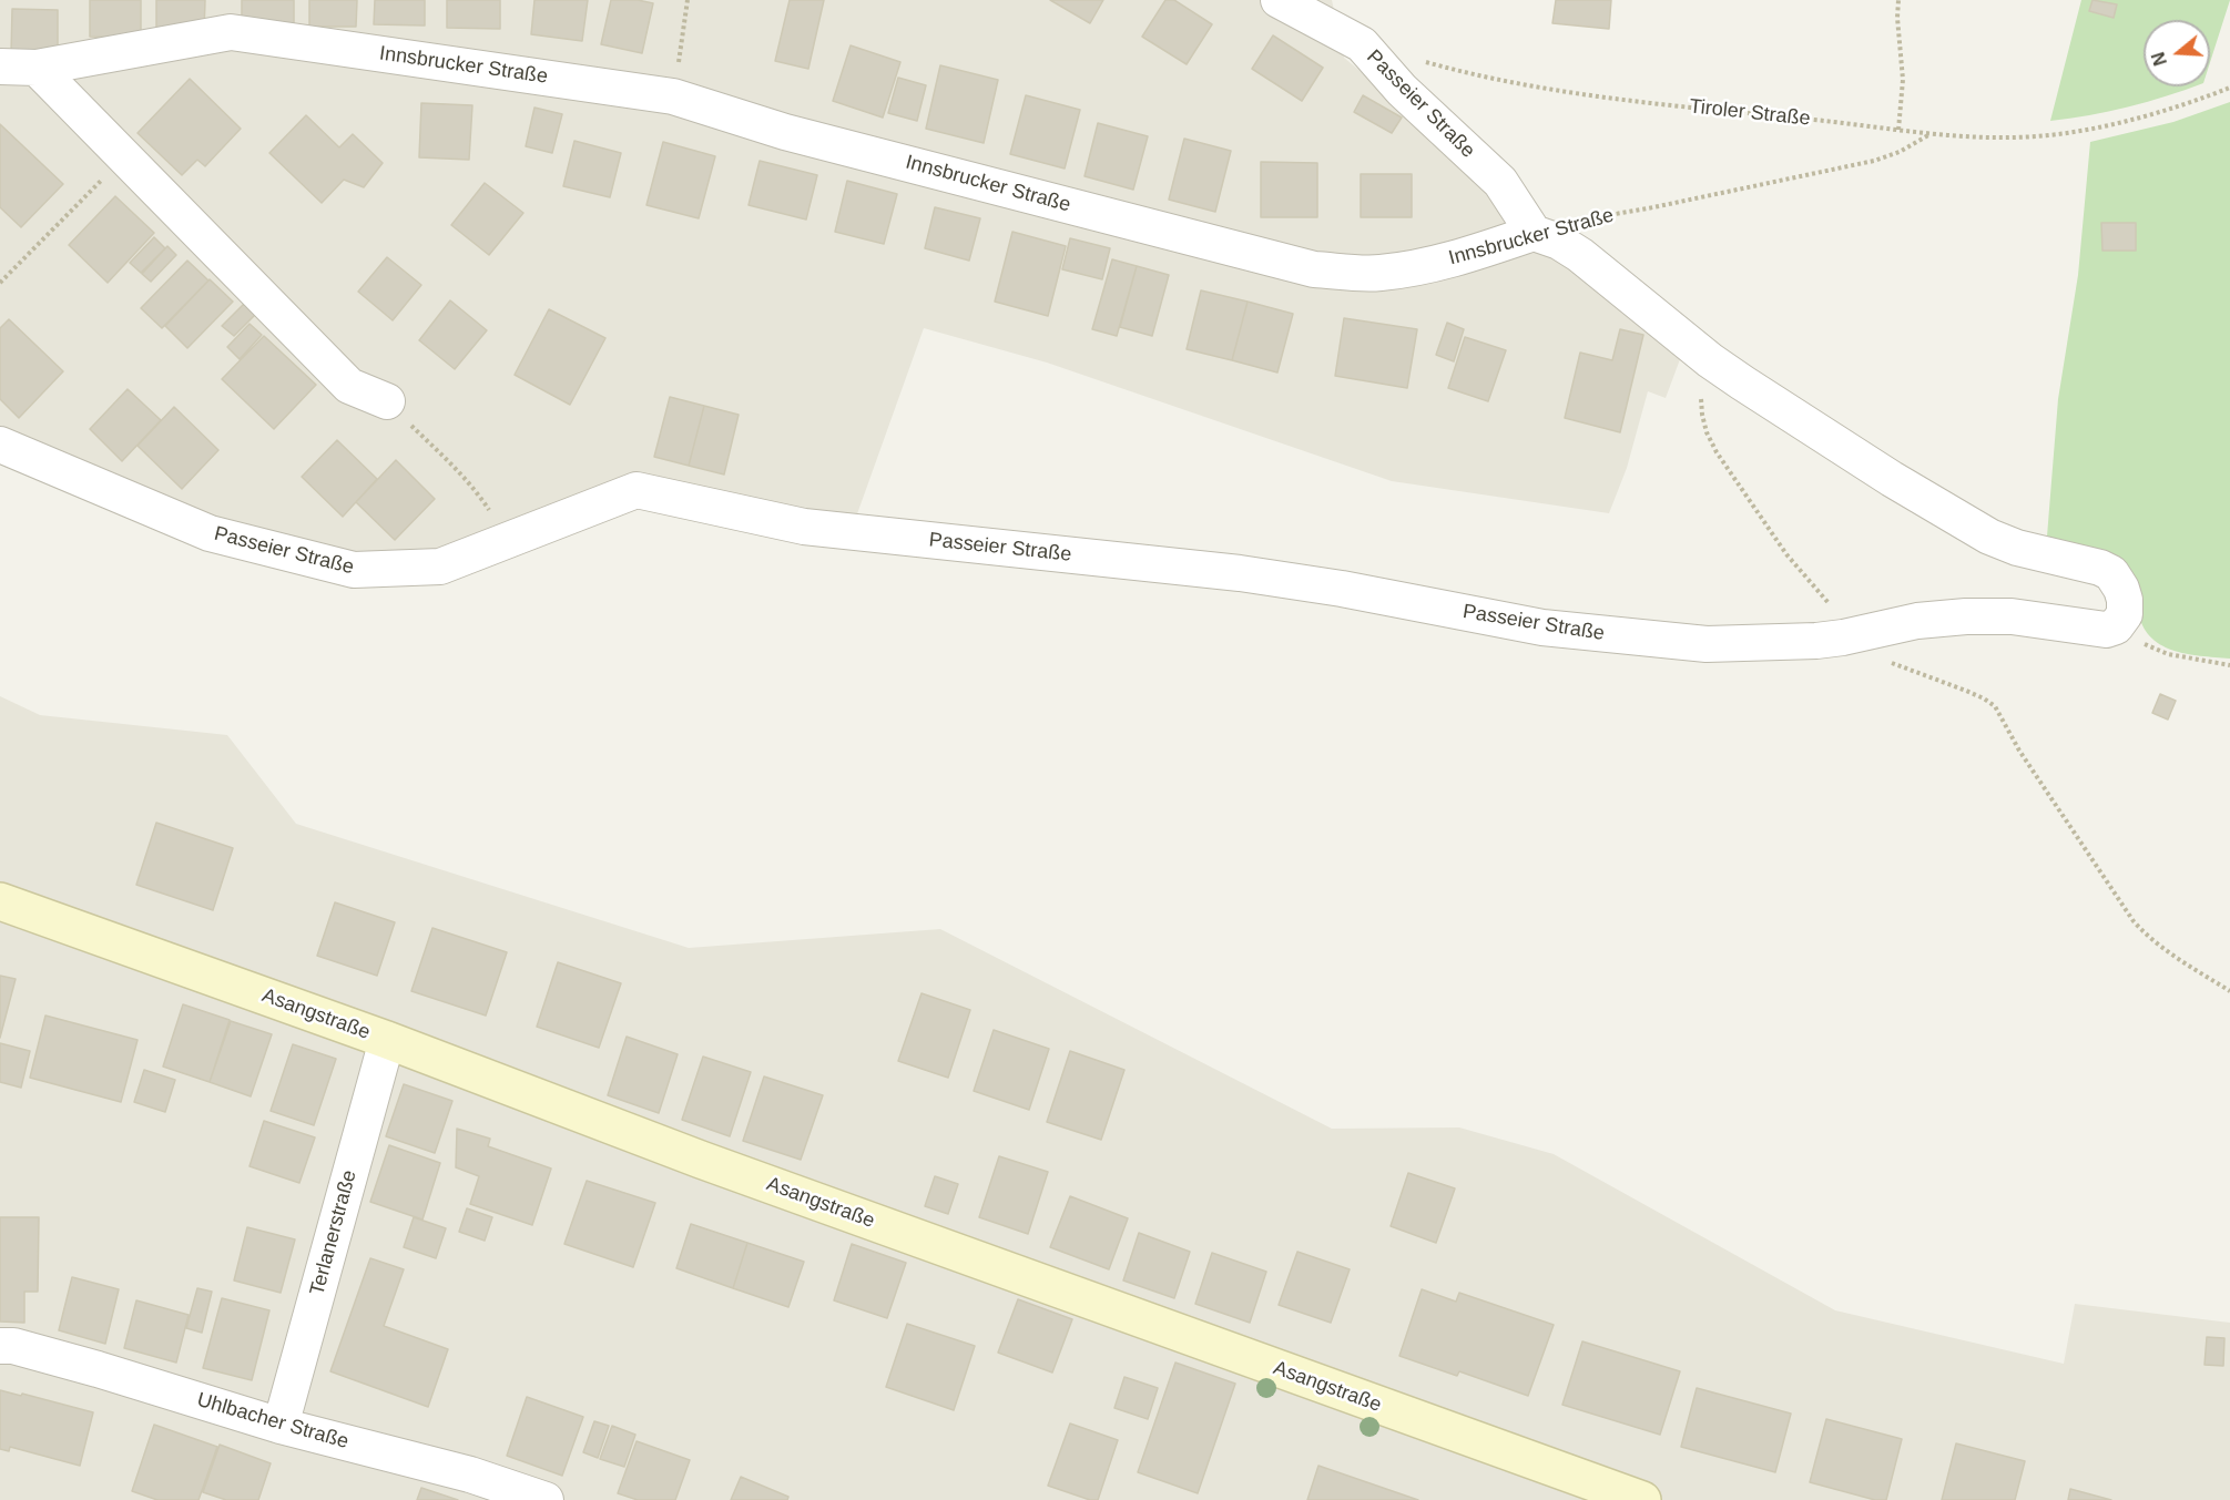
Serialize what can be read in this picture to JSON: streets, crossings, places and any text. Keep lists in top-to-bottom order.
{
  "streets": {
    "street": [
      "Innsbrucker Straße",
      "Passeier Straße",
      "Asangstraße",
      "Terlanerstraße",
      "Uhlbacher Straße"
    ],
    "path": ["Tiroler Straße"]
  },
  "crossings": [
    ["Innsbrucker Straße", "Passeier Straße"],
    ["Innsbrucker Straße", "Tiroler Straße"],
    ["Asangstraße", "Terlanerstraße"],
    ["Terlanerstraße", "Uhlbacher Straße"]
  ],
  "north": "left"
}
